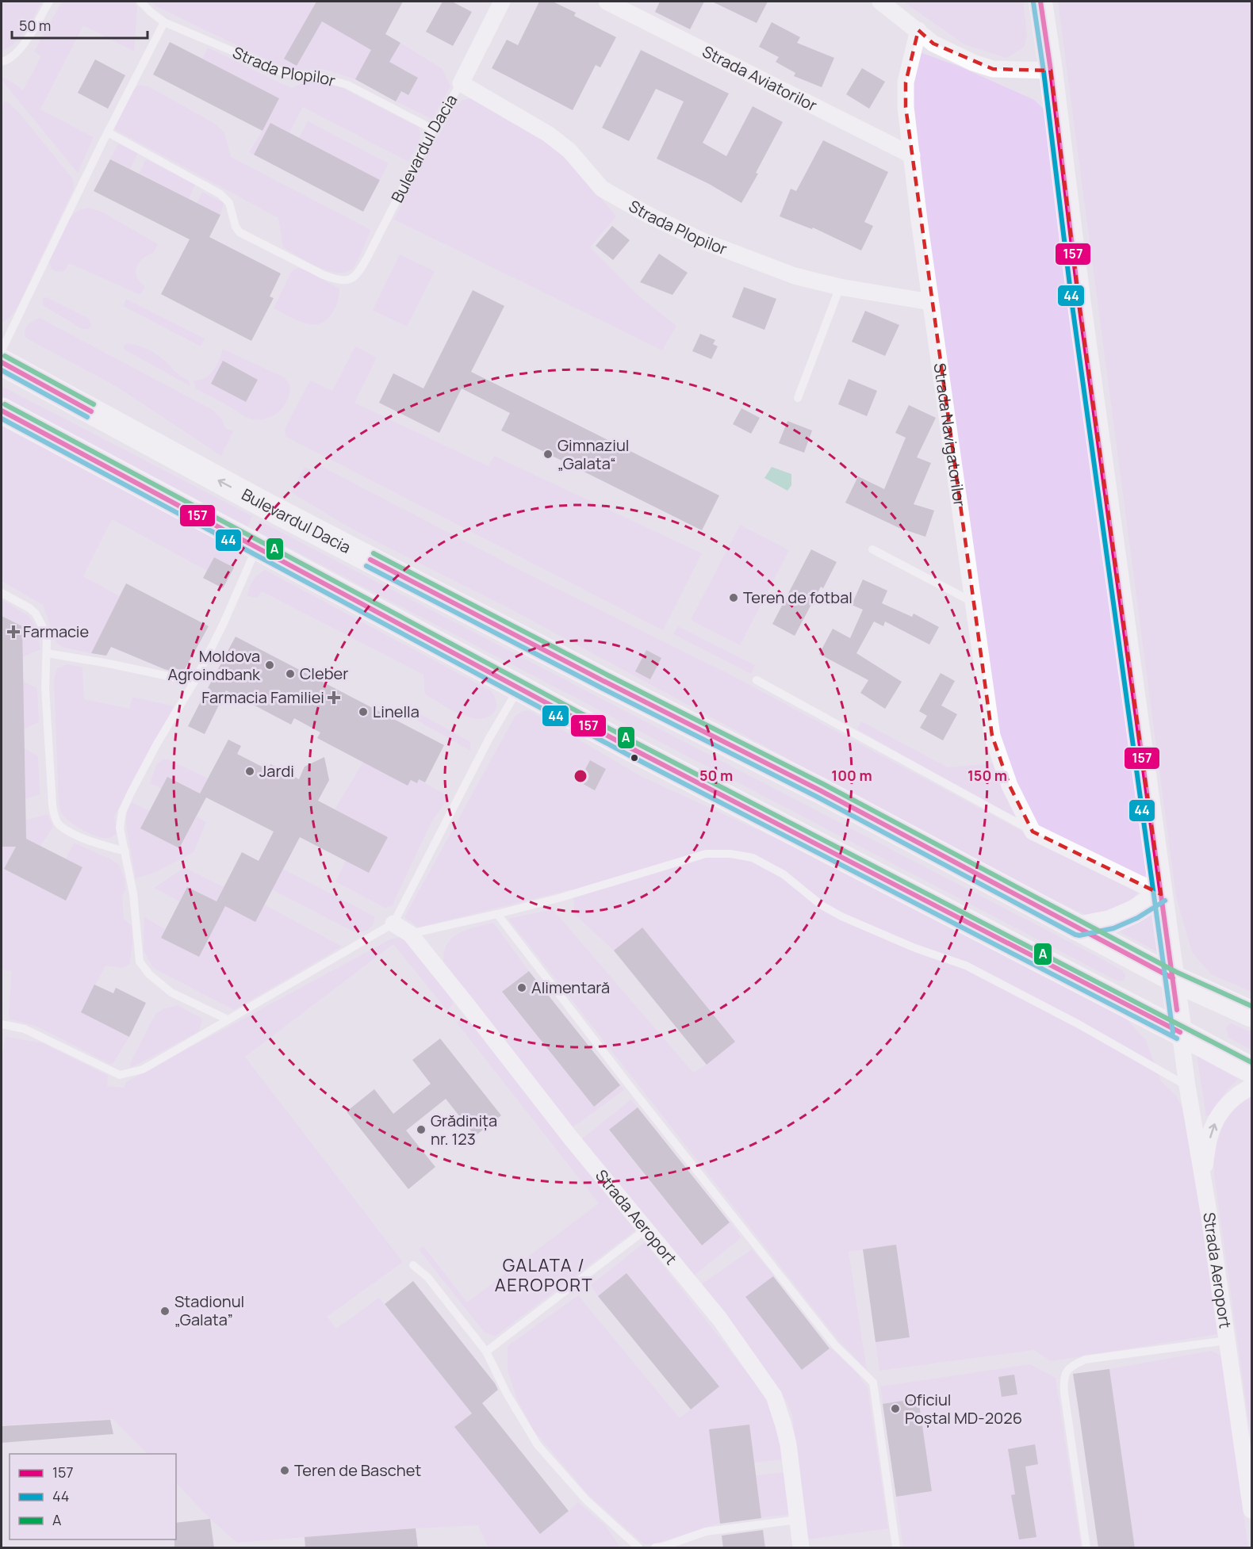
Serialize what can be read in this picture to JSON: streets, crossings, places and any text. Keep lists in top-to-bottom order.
{
  "streets": {
    "main road": ["Bulevardul Dacia"],
    "street": [
      "Strada Plopilor",
      "Strada Aviatorilor",
      "Strada Navigatorilor",
      "Strada Aeroport"
    ]
  },
  "crossings": [
    ["Strada Plopilor", "Bulevardul Dacia"],
    ["Strada Plopilor", "Strada Navigatorilor"],
    ["Strada Aviatorilor", "Strada Navigatorilor"]
  ],
  "districts": ["GALATA / AEROPORT"],
  "places": {
    "other": [
      "Gimnaziul „Galata“",
      "Teren de fotbal",
      "Moldova Agroindbank",
      "Cleber",
      "Linella",
      "Jardi",
      "Alimentară",
      "Grădinița nr. 123",
      "Stadionul „Galata”",
      "Oficiul Poștal MD-2026",
      "Teren de Baschet"
    ],
    "health": ["Farmacie", "Farmacia Familiei"]
  },
  "lines": ["transit line 157", "transit line 44", "transit line A"],
  "legend": ["157", "44", "A"],
  "scale_bar": "50 m",
  "rings": ["50 m", "100 m", "150 m"]
}
